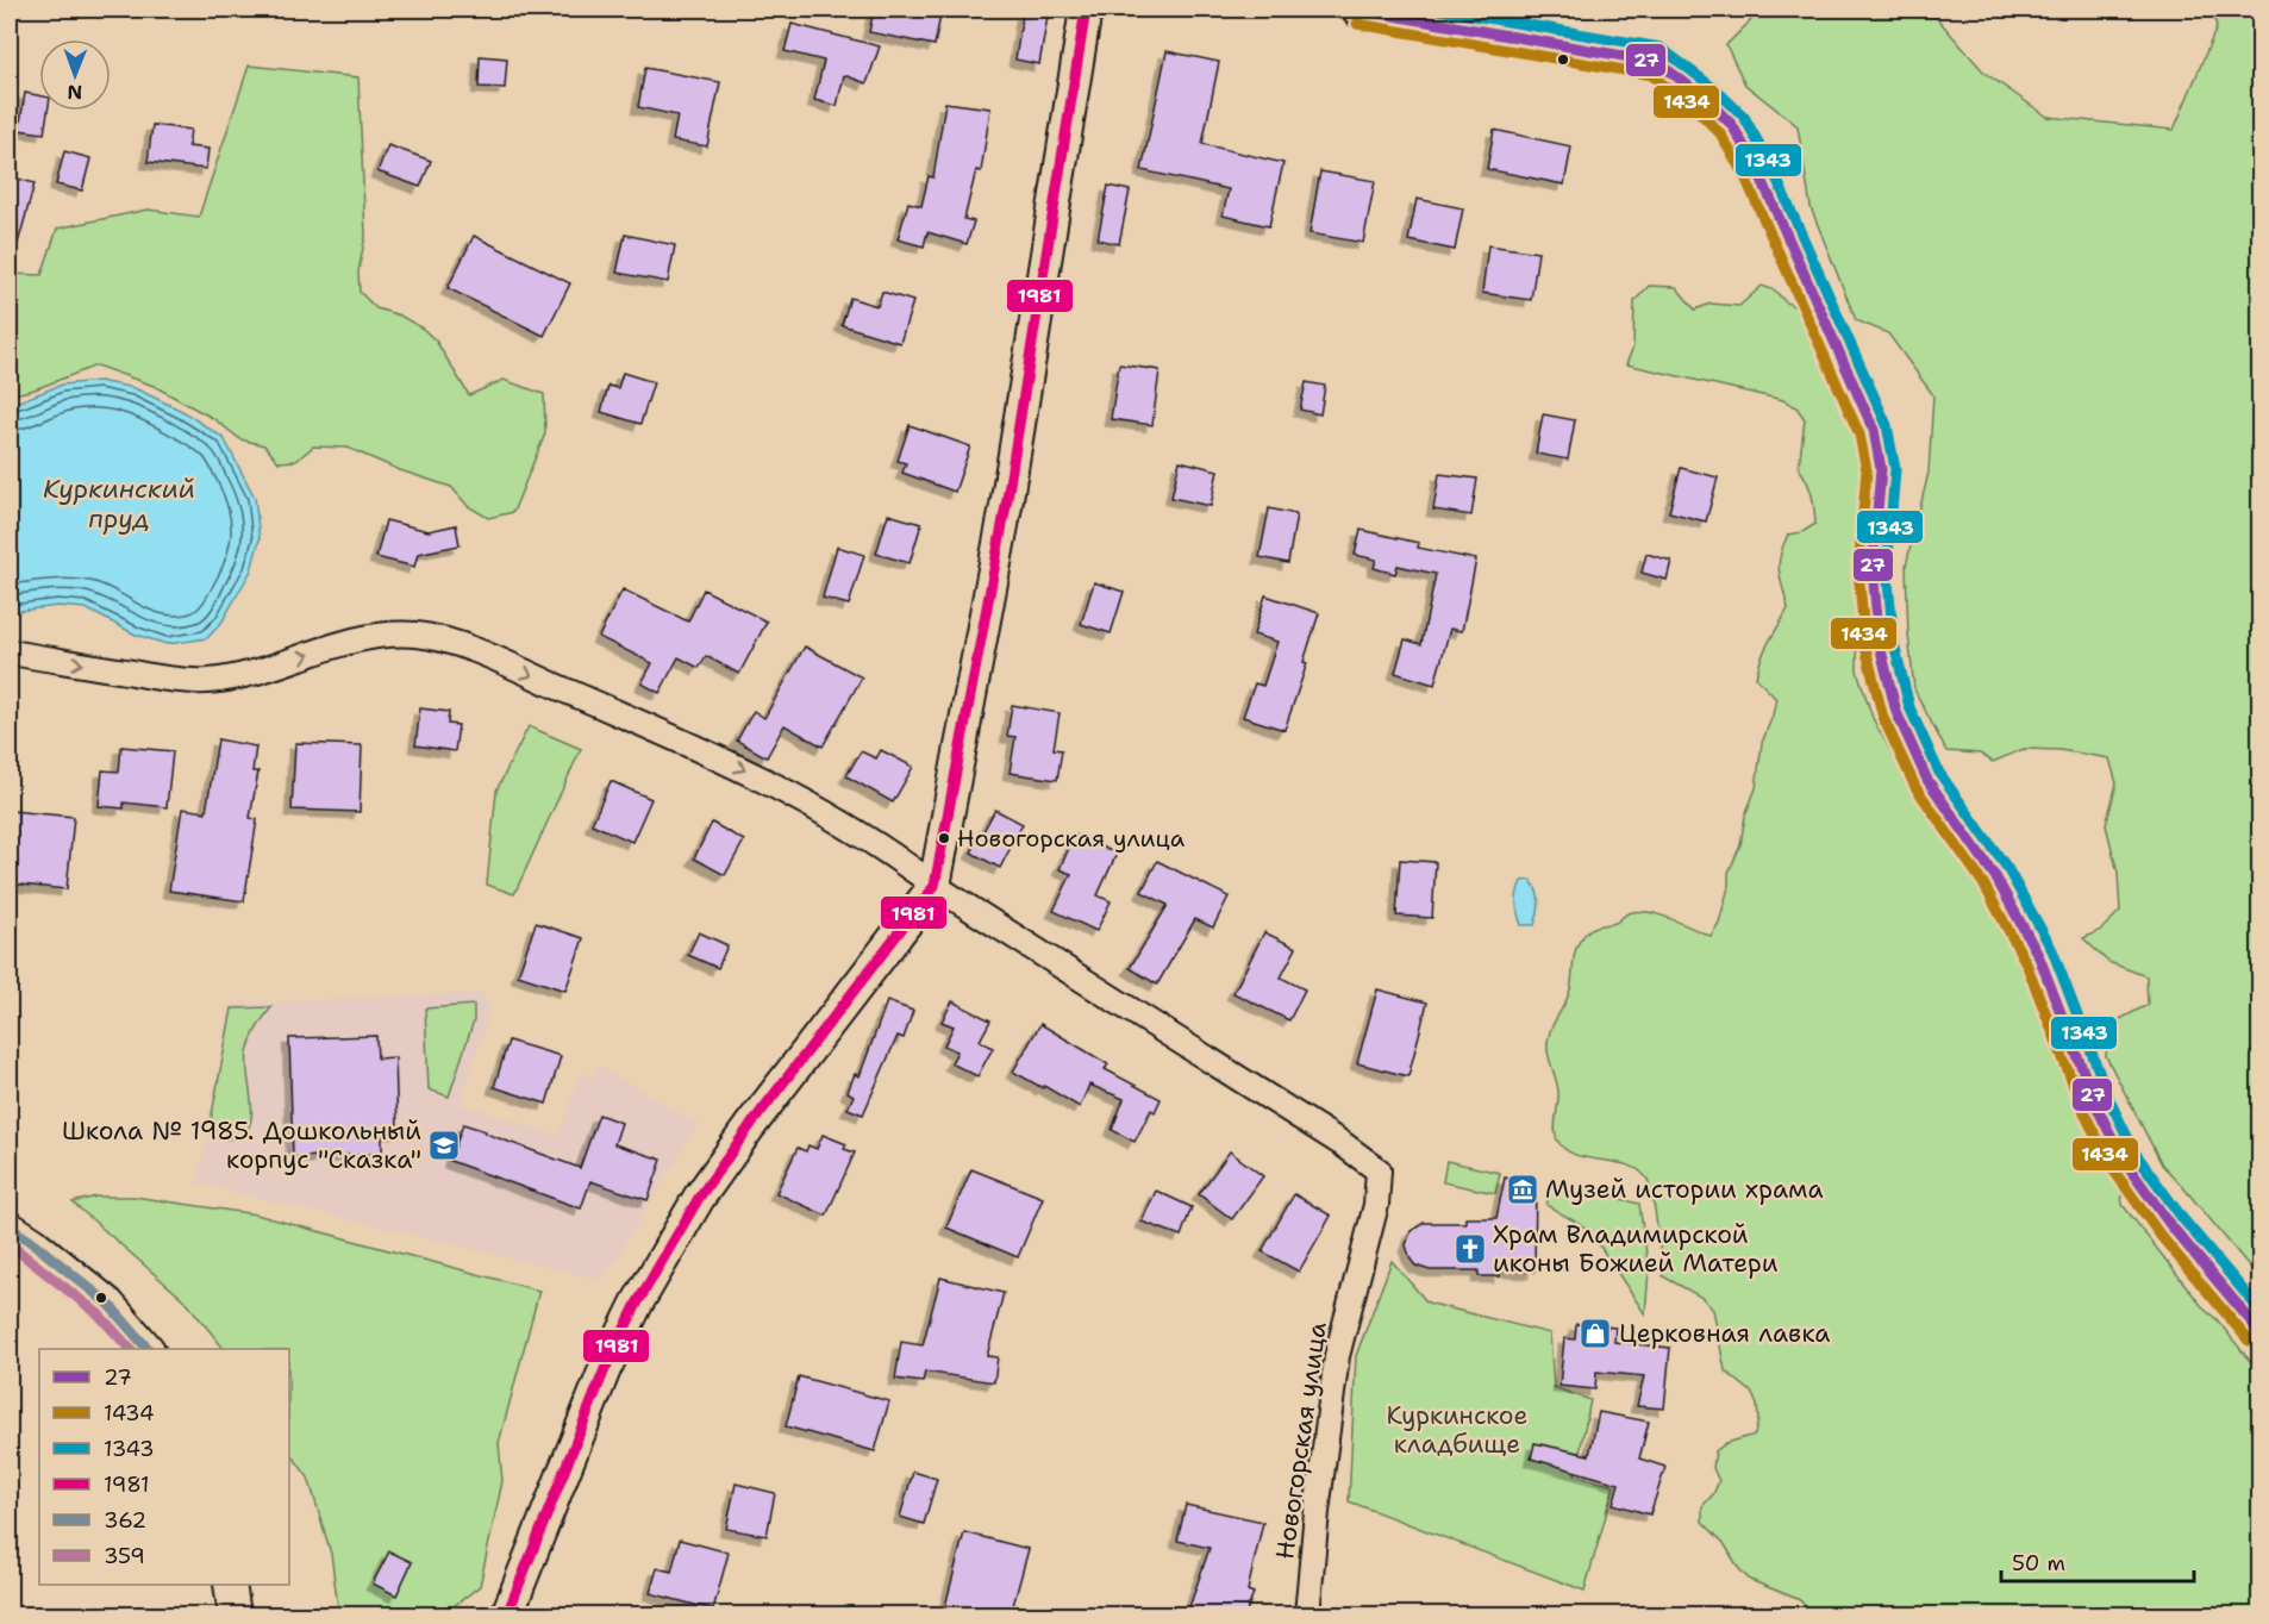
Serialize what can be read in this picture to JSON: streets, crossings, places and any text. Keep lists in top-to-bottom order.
{
  "streets": {
    "street": ["Новогорская улица"]
  },
  "one_way": ["Новогорская улица"],
  "water": ["Куркинский пруд"],
  "parks": ["Куркинское кладбище"],
  "places": {
    "other": ["Новогорская улица"],
    "school or university": ["Школа № 1985. Дошкольный корпус \"Сказка\""],
    "museum": ["Музей истории храма"],
    "church": ["Храм Владимирской иконы Божией Матери"],
    "shop": ["Церковная лавка"]
  },
  "lines": [
    "transit line 27",
    "transit line 1343",
    "transit line 1981",
    "transit line 1434",
    "transit line 362",
    "transit line 359"
  ],
  "legend": [
    "27",
    "1434",
    "1343",
    "1981",
    "362",
    "359"
  ],
  "scale_bar": "50 m",
  "north": "bottom"
}
